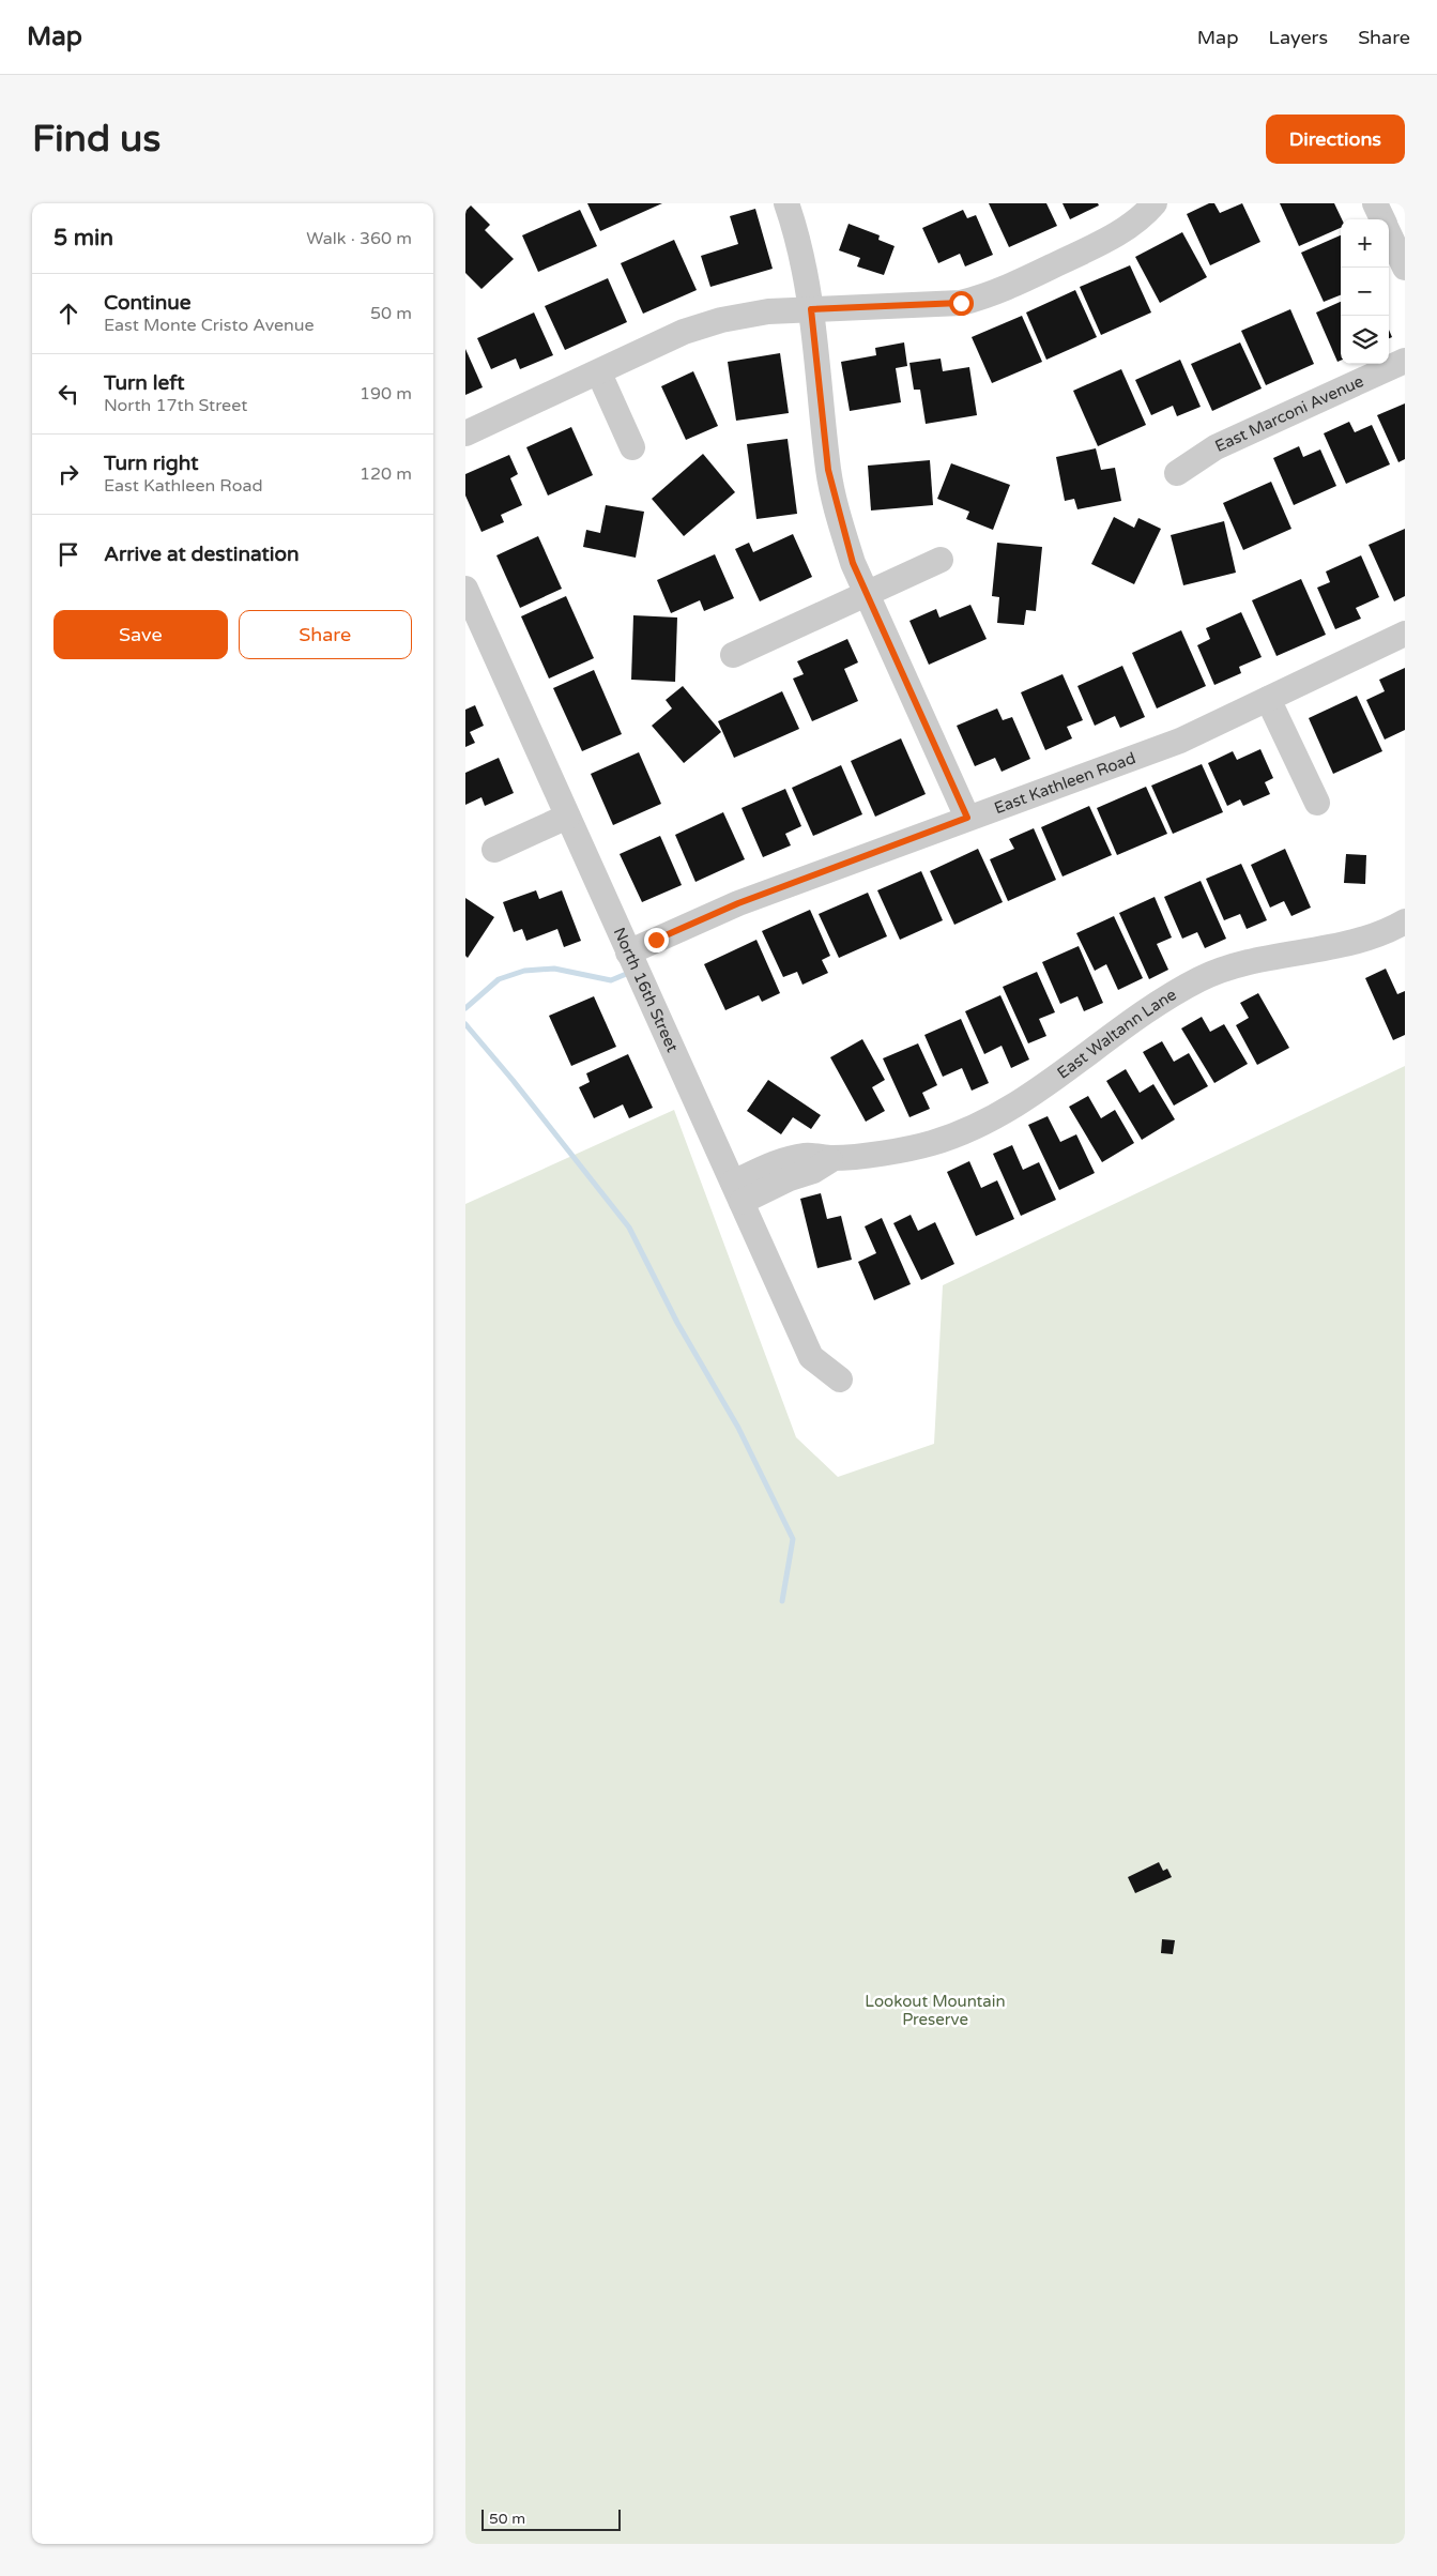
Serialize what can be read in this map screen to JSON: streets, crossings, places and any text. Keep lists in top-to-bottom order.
{
  "streets": {
    "street": [
      "East Marconi Avenue",
      "East Kathleen Road",
      "North 16th Street",
      "East Waltann Lane"
    ]
  },
  "crossings": [
    ["East Kathleen Road", "North 16th Street"],
    ["North 16th Street", "East Waltann Lane"]
  ],
  "parks": ["Lookout Mountain Preserve"],
  "scale_bar": "50 m",
  "page": {
    "header": "Map",
    "nav": ["Map", "Layers", "Share"],
    "buttons": [
      "Directions",
      ["Save", "Share"]
    ],
    "title": "Find us",
    "heading": ["5 min", "Walk · 360 m"],
    "map_buttons": ["+", "−"],
    "list": [
      ["Continue", "East Monte Cristo Avenue", "50 m"],
      ["Turn left", "North 17th Street", "190 m"],
      ["Turn right", "East Kathleen Road", "120 m"],
      "Arrive at destination"
    ],
    "scale": "50 m"
  }
}
